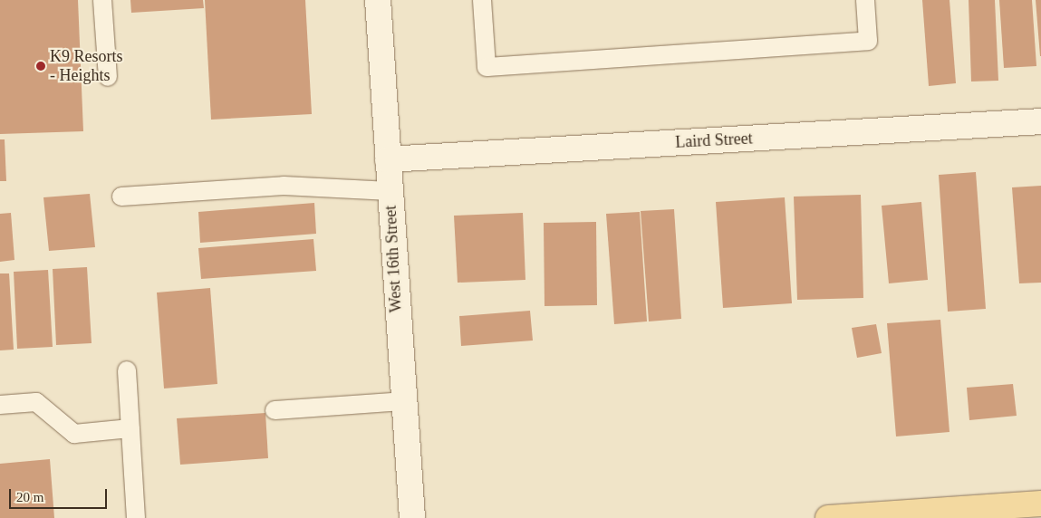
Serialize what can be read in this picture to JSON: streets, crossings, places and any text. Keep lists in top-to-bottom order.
{
  "streets": {
    "street": ["Laird Street", "West 16th Street"]
  },
  "crossings": [
    ["Laird Street", "West 16th Street"]
  ],
  "places": ["K9 Resorts - Heights"],
  "scale_bar": "20 m"
}
